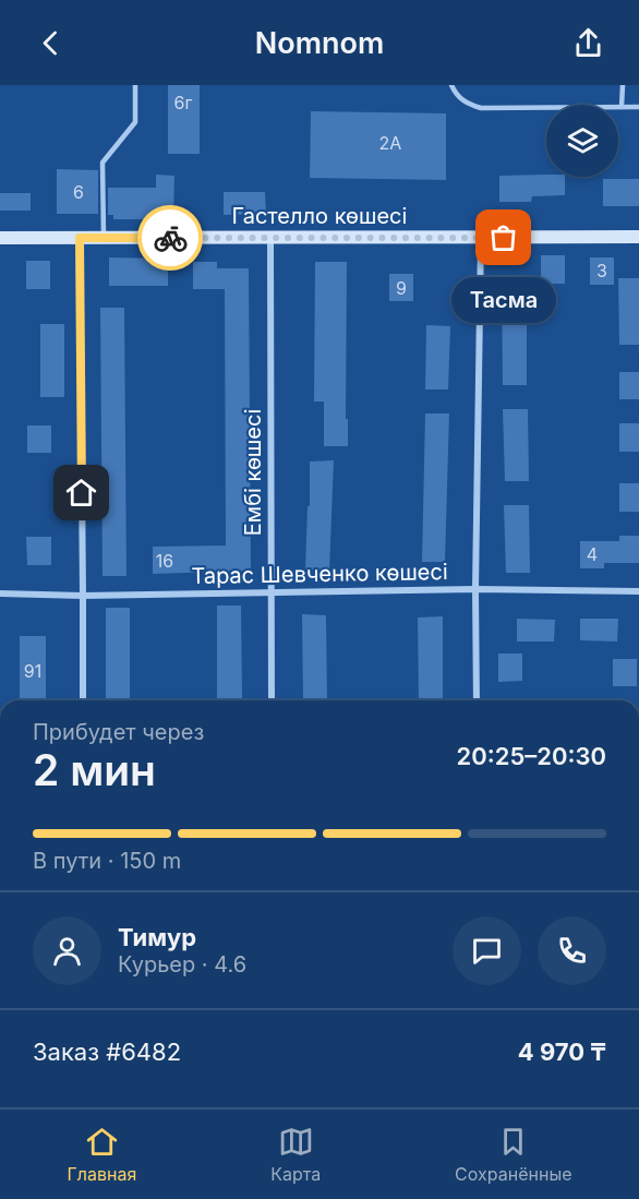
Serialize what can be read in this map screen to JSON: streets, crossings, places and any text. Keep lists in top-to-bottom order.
{
  "streets": {
    "street": ["Гастелло көшесі", "Ембі көшесі", "Тарас Шевченко көшесі"]
  },
  "crossings": [
    ["Гастелло көшесі", "Ембі көшесі"],
    ["Ембі көшесі", "Тарас Шевченко көшесі"]
  ],
  "places": ["Тасма"],
  "house_numbers": [
    "6г",
    "2А",
    "6",
    "3",
    "9",
    "4",
    "16",
    "91"
  ],
  "page": {
    "header": "Nomnom",
    "bubble": "Тасма",
    "heading": ["2 мин", "Прибудет через", "20:25–20:30"],
    "panel": [
      "Тимур",
      "Курьер · 4.6",
      "Заказ #6482",
      "4 970 ₸"
    ],
    "bar": "В пути · 150 m",
    "tabs": ["Главная", "Карта", "Сохранённые"]
  }
}
